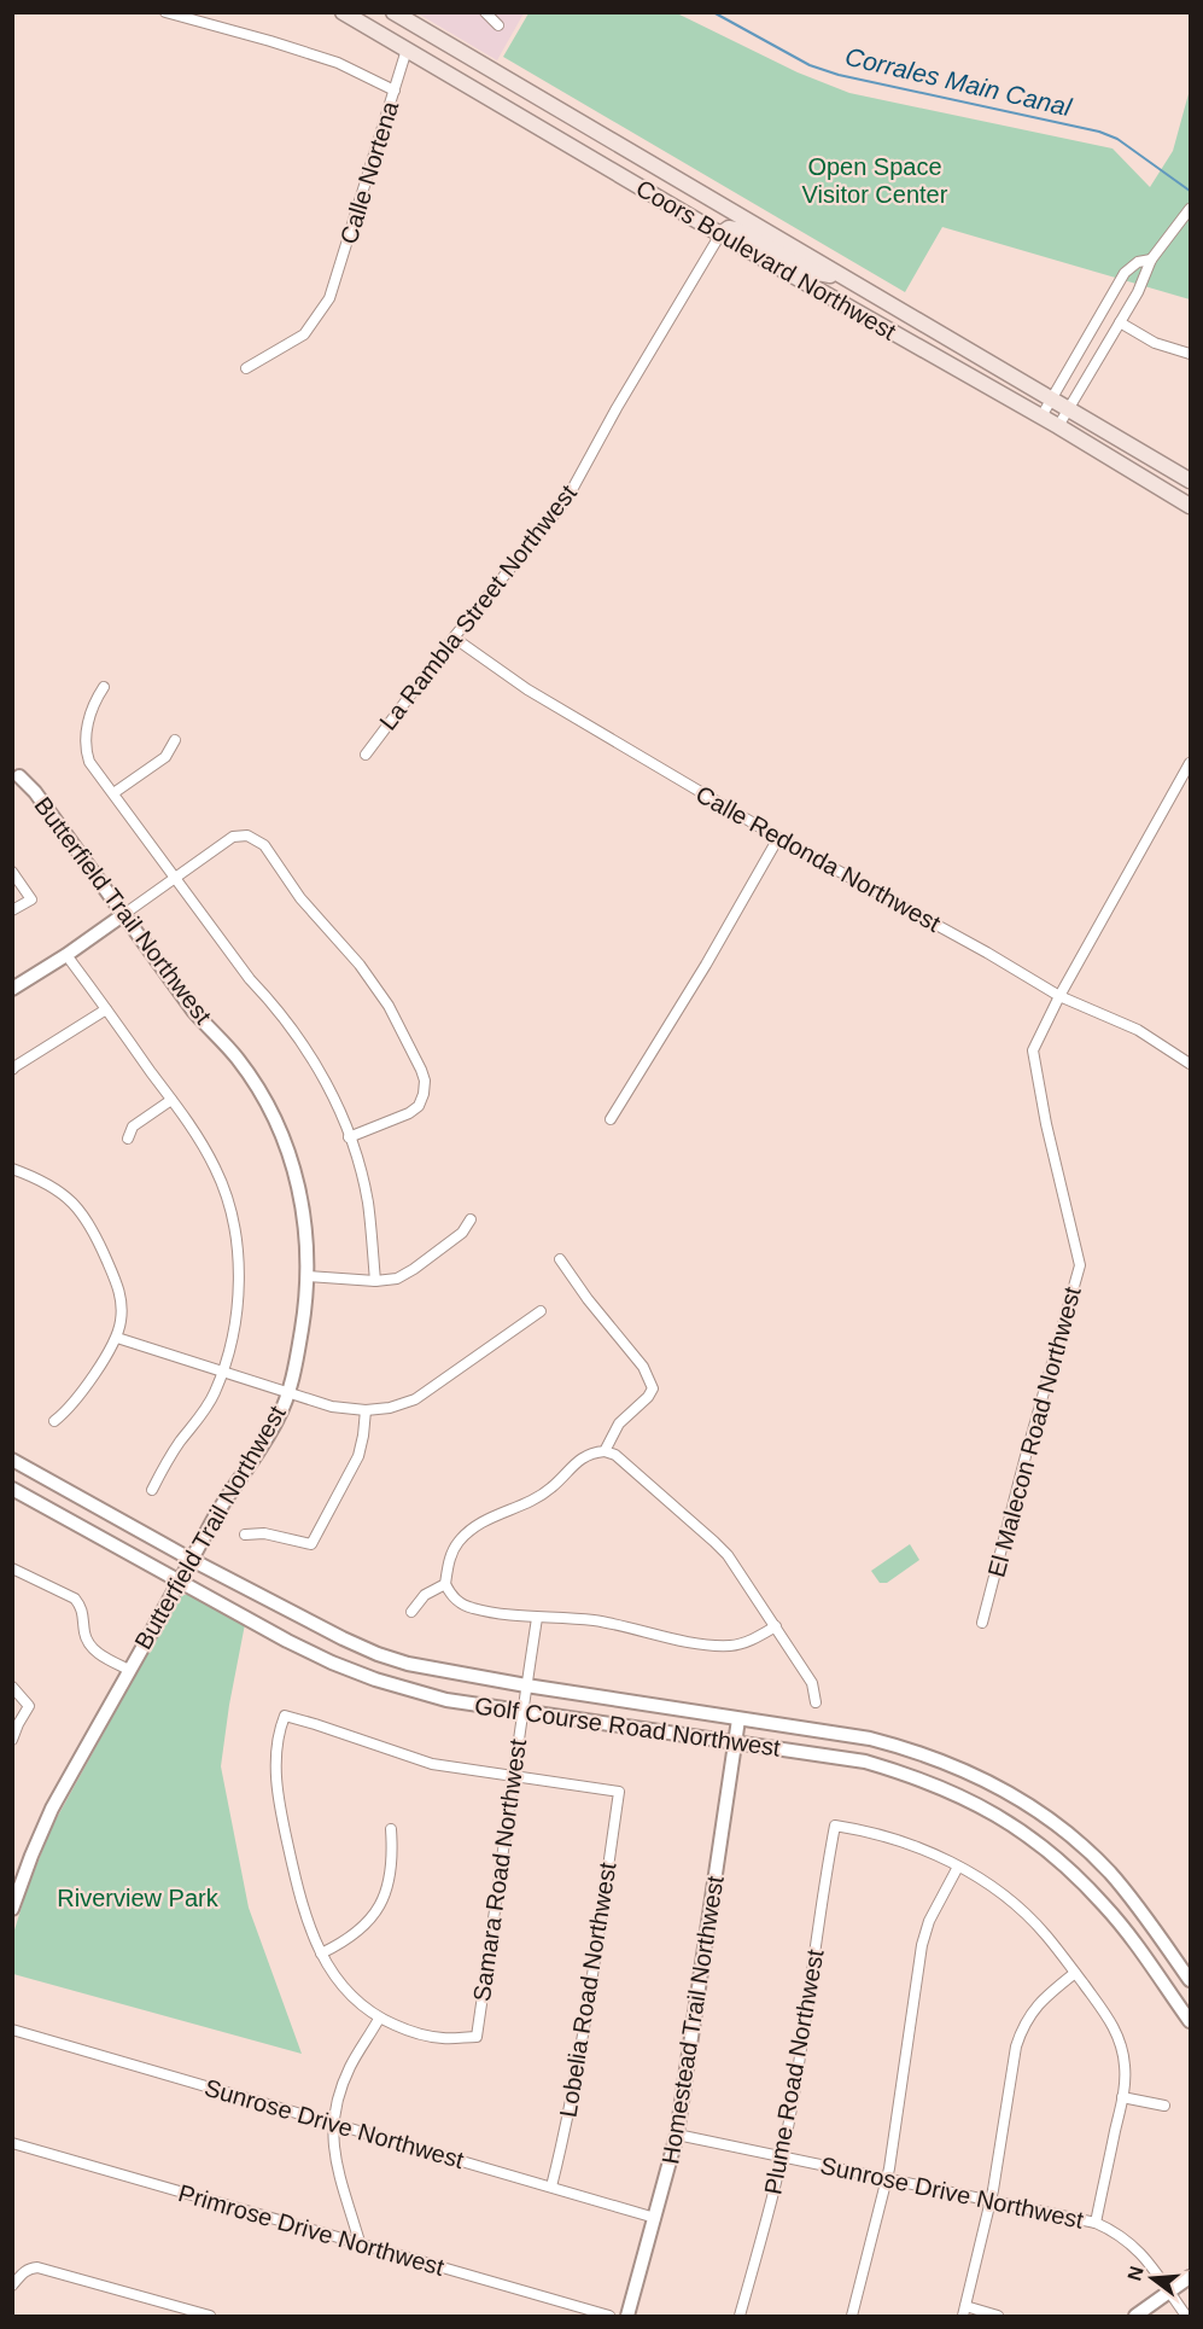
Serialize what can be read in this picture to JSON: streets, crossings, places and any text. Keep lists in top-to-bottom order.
{
  "streets": {
    "main road": [
      "Coors Boulevard Northwest",
      "Butterfield Trail Northwest",
      "Golf Course Road Northwest",
      "Homestead Trail Northwest"
    ],
    "street": [
      "Calle Nortena",
      "La Rambla Street Northwest",
      "Calle Redonda Northwest",
      "El Malecon Road Northwest",
      "Samara Road Northwest",
      "Lobelia Road Northwest",
      "Plume Road Northwest",
      "Sunrose Drive Northwest",
      "Primrose Drive Northwest"
    ]
  },
  "crossings": [
    ["Coors Boulevard Northwest", "La Rambla Street Northwest"],
    ["La Rambla Street Northwest", "Calle Redonda Northwest"],
    ["Calle Redonda Northwest", "El Malecon Road Northwest"],
    ["Butterfield Trail Northwest", "Golf Course Road Northwest"],
    ["Golf Course Road Northwest", "Samara Road Northwest"],
    ["Golf Course Road Northwest", "Homestead Trail Northwest"],
    ["Samara Road Northwest", "Lobelia Road Northwest"],
    ["Lobelia Road Northwest", "Sunrose Drive Northwest"],
    ["Homestead Trail Northwest", "Sunrose Drive Northwest"],
    ["Plume Road Northwest", "Sunrose Drive Northwest"]
  ],
  "water": ["Corrales Main Canal"],
  "parks": ["Open Space Visitor Center", "Riverview Park"],
  "north": "left"
}
